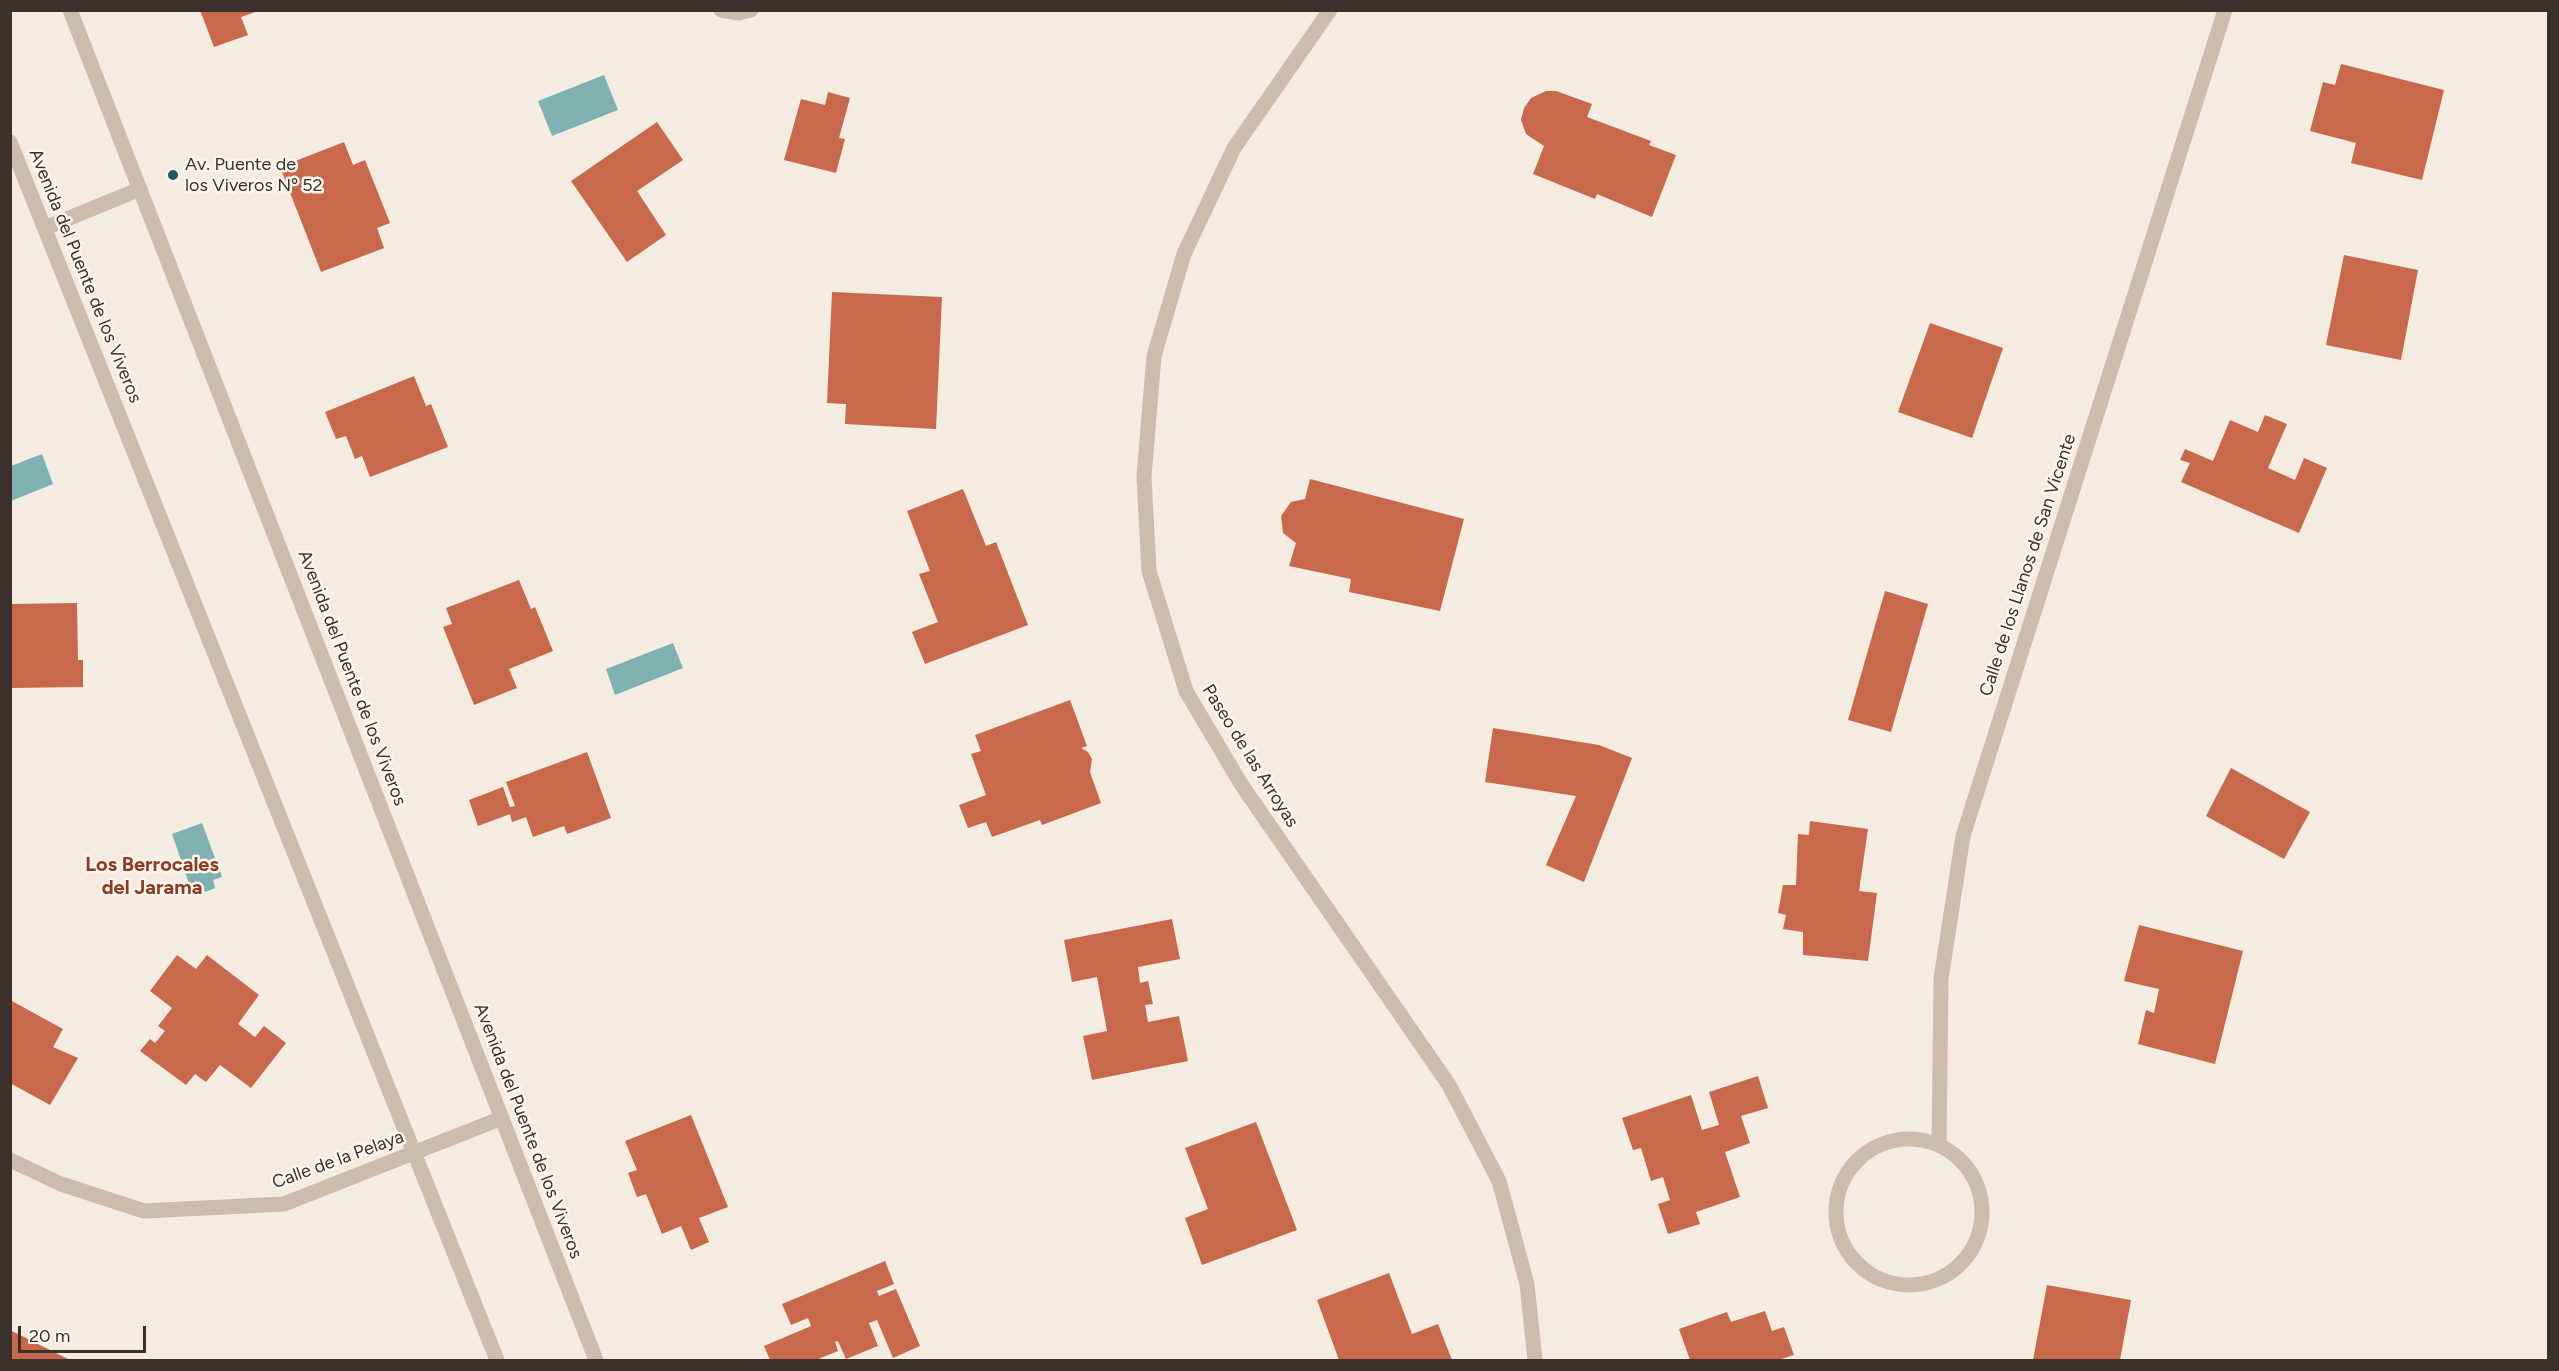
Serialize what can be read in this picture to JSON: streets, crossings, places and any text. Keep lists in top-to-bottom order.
{
  "streets": {
    "street": [
      "Avenida del Puente de los Viveros",
      "Calle de los Llanos de San Vicente",
      "Paseo de las Arroyas",
      "Calle de la Pelaya"
    ]
  },
  "crossings": [
    ["Avenida del Puente de los Viveros", "Calle de la Pelaya"]
  ],
  "districts": ["Los Berrocales del Jarama"],
  "places": ["Av. Puente de los Viveros Nº 52"],
  "scale_bar": "20 m"
}
